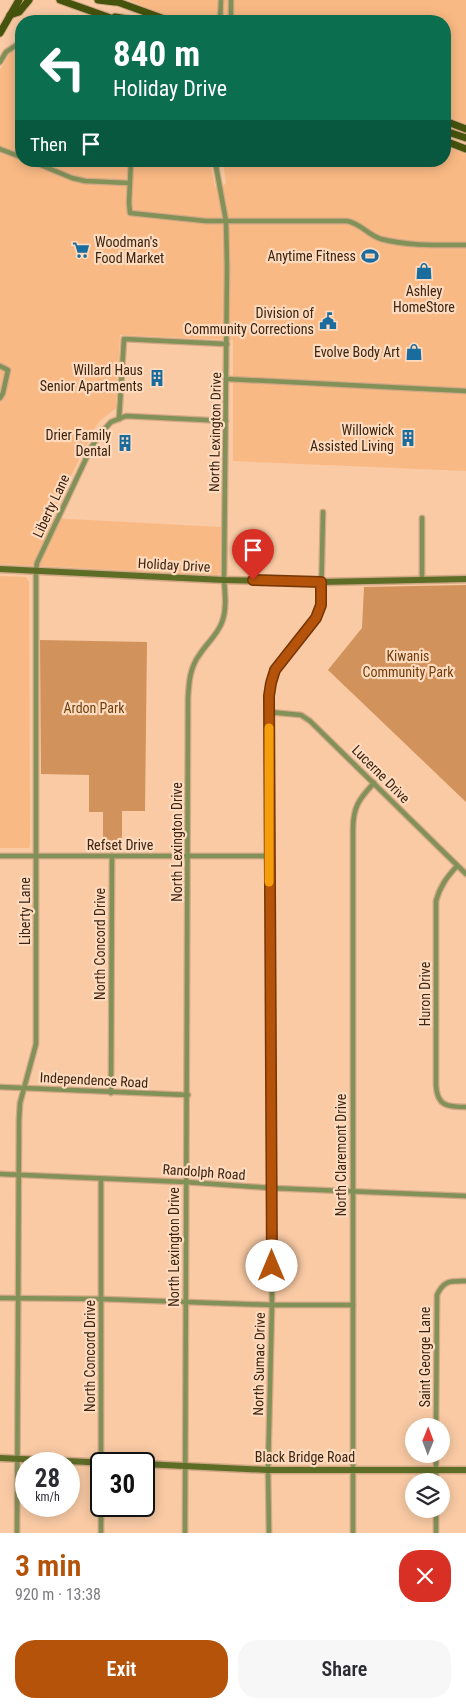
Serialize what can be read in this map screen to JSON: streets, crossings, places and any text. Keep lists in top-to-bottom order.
{
  "streets": {
    "street": [
      "North Lexington Drive",
      "Liberty Lane",
      "Holiday Drive",
      "Lucerne Drive",
      "Refset Drive",
      "North Concord Drive",
      "Huron Drive",
      "Independence Road",
      "North Claremont Drive",
      "Randolph Road",
      "Saint George Lane",
      "North Sumac Drive",
      "Black Bridge Road"
    ]
  },
  "crossings": [
    ["North Lexington Drive", "Holiday Drive"],
    ["North Lexington Drive", "Refset Drive"],
    ["North Lexington Drive", "Independence Road"],
    ["North Lexington Drive", "Randolph Road"],
    ["North Lexington Drive", "Black Bridge Road"],
    ["Liberty Lane", "Holiday Drive"],
    ["Liberty Lane", "Refset Drive"],
    ["Liberty Lane", "Independence Road"],
    ["Liberty Lane", "Randolph Road"],
    ["Holiday Drive", "North Sumac Drive"],
    ["Lucerne Drive", "Huron Drive"],
    ["Lucerne Drive", "North Claremont Drive"],
    ["Lucerne Drive", "North Sumac Drive"],
    ["Refset Drive", "North Concord Drive"],
    ["Refset Drive", "North Sumac Drive"],
    ["North Concord Drive", "Independence Road"],
    ["North Concord Drive", "Randolph Road"],
    ["North Claremont Drive", "Randolph Road"],
    ["North Claremont Drive", "Black Bridge Road"],
    ["Randolph Road", "North Sumac Drive"],
    ["North Sumac Drive", "Black Bridge Road"]
  ],
  "parks": ["Kiwanis Community Park", "Ardon Park"],
  "places": {
    "supermarket": ["Woodman's Food Market"],
    "sports": ["Anytime Fitness"],
    "shop": ["Ashley HomeStore", "Evolve Body Art"],
    "public building": ["Division of Community Corrections"],
    "building": ["Willard Haus Senior Apartments", "Willowick Assisted Living", "Drier Family Dental"]
  },
  "north": "top",
  "page": {
    "turn": ["840 m", "Holiday Drive"],
    "then": "Then",
    "speed": "28 km/h",
    "limit": "30",
    "heading": ["3 min", "920 m · 13:38"],
    "buttons": ["Exit", "Share"]
  }
}
